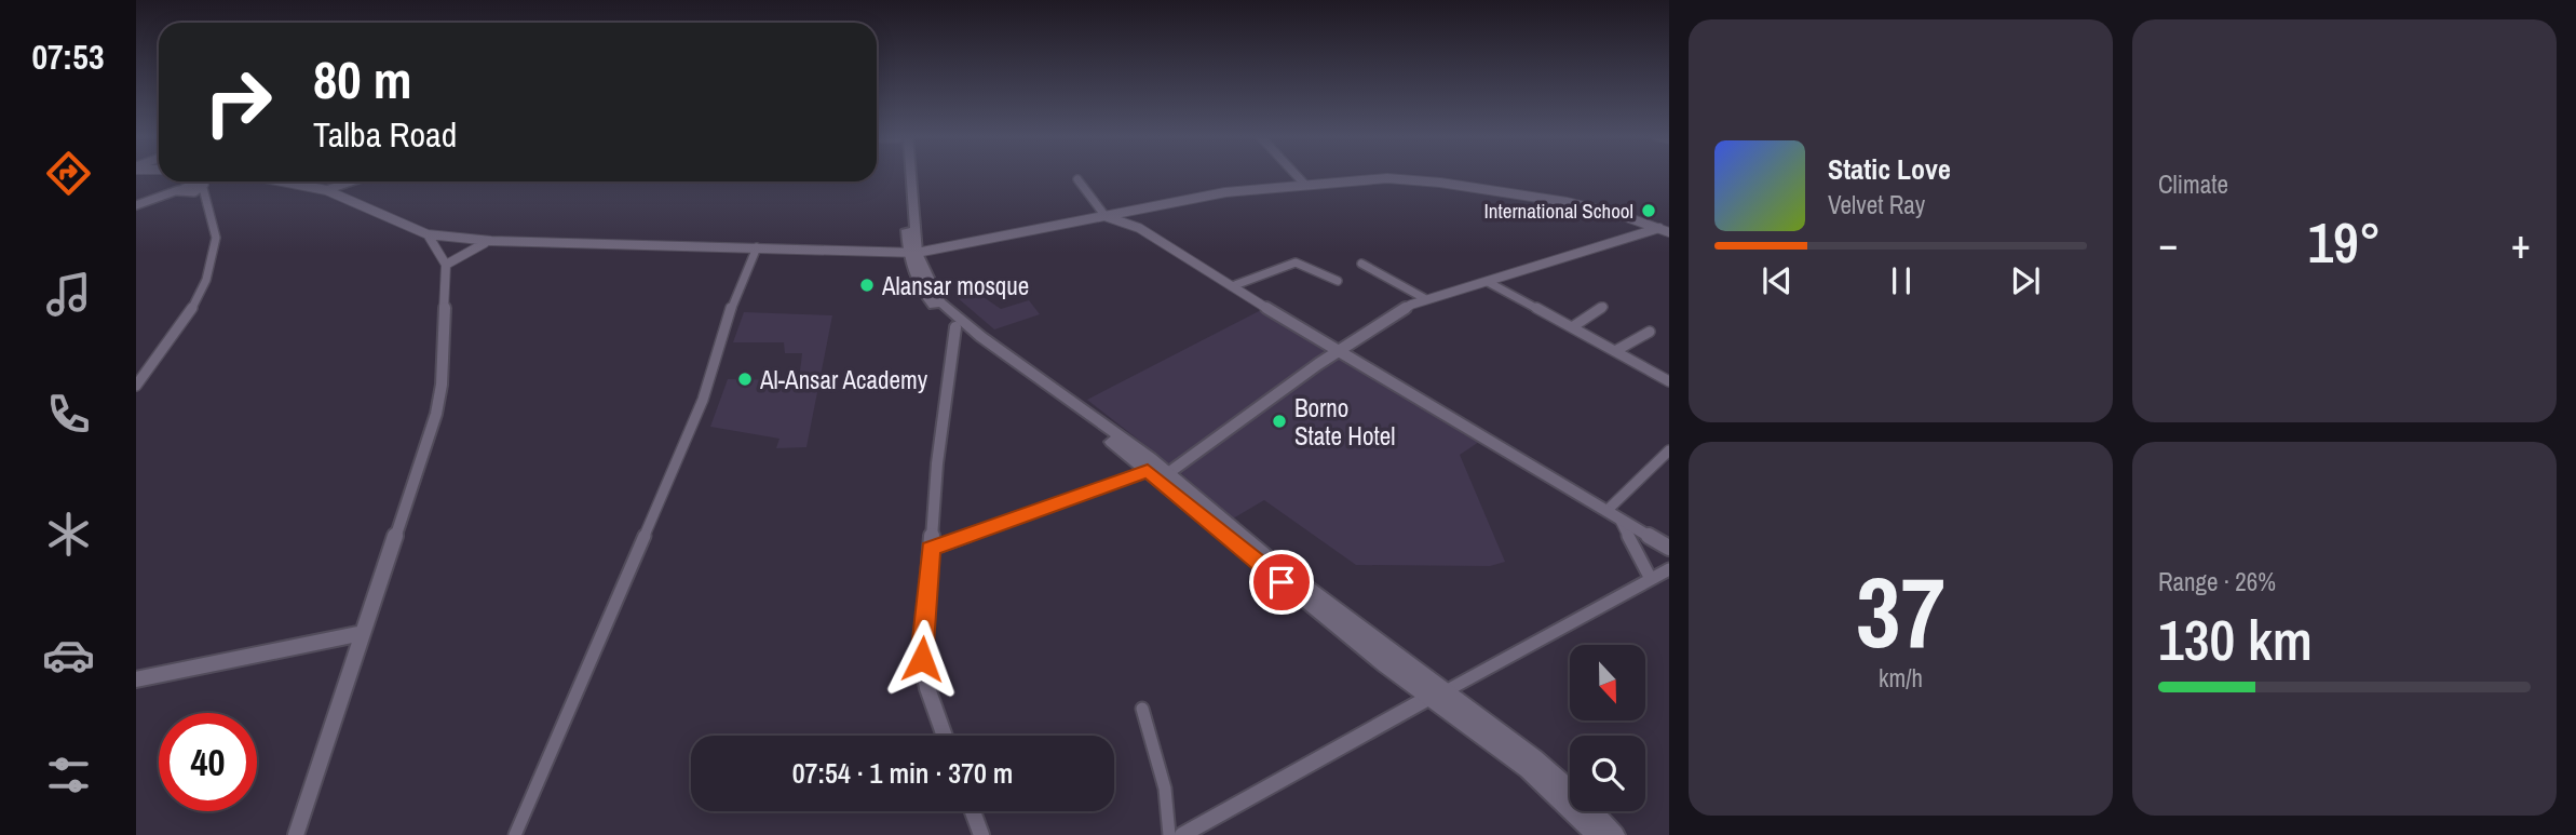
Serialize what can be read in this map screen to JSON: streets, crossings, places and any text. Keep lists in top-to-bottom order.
{
  "places": [
    "International School",
    "Alansar mosque",
    "Al-Ansar Academy",
    "Borno State Hotel"
  ],
  "north": "bottom",
  "page": {
    "tabs": "07:53",
    "tile": [
      "Climate",
      ["37", "km/h"],
      ["Range · 26%", "130 km"]
    ],
    "turn": ["80 m", "Talba Road"],
    "song": ["Static Love", "Velvet Ray"],
    "heat": ["−", "19°", "+"],
    "limit": "40",
    "trip": "07:54 · 1 min · 370 m"
  }
}
